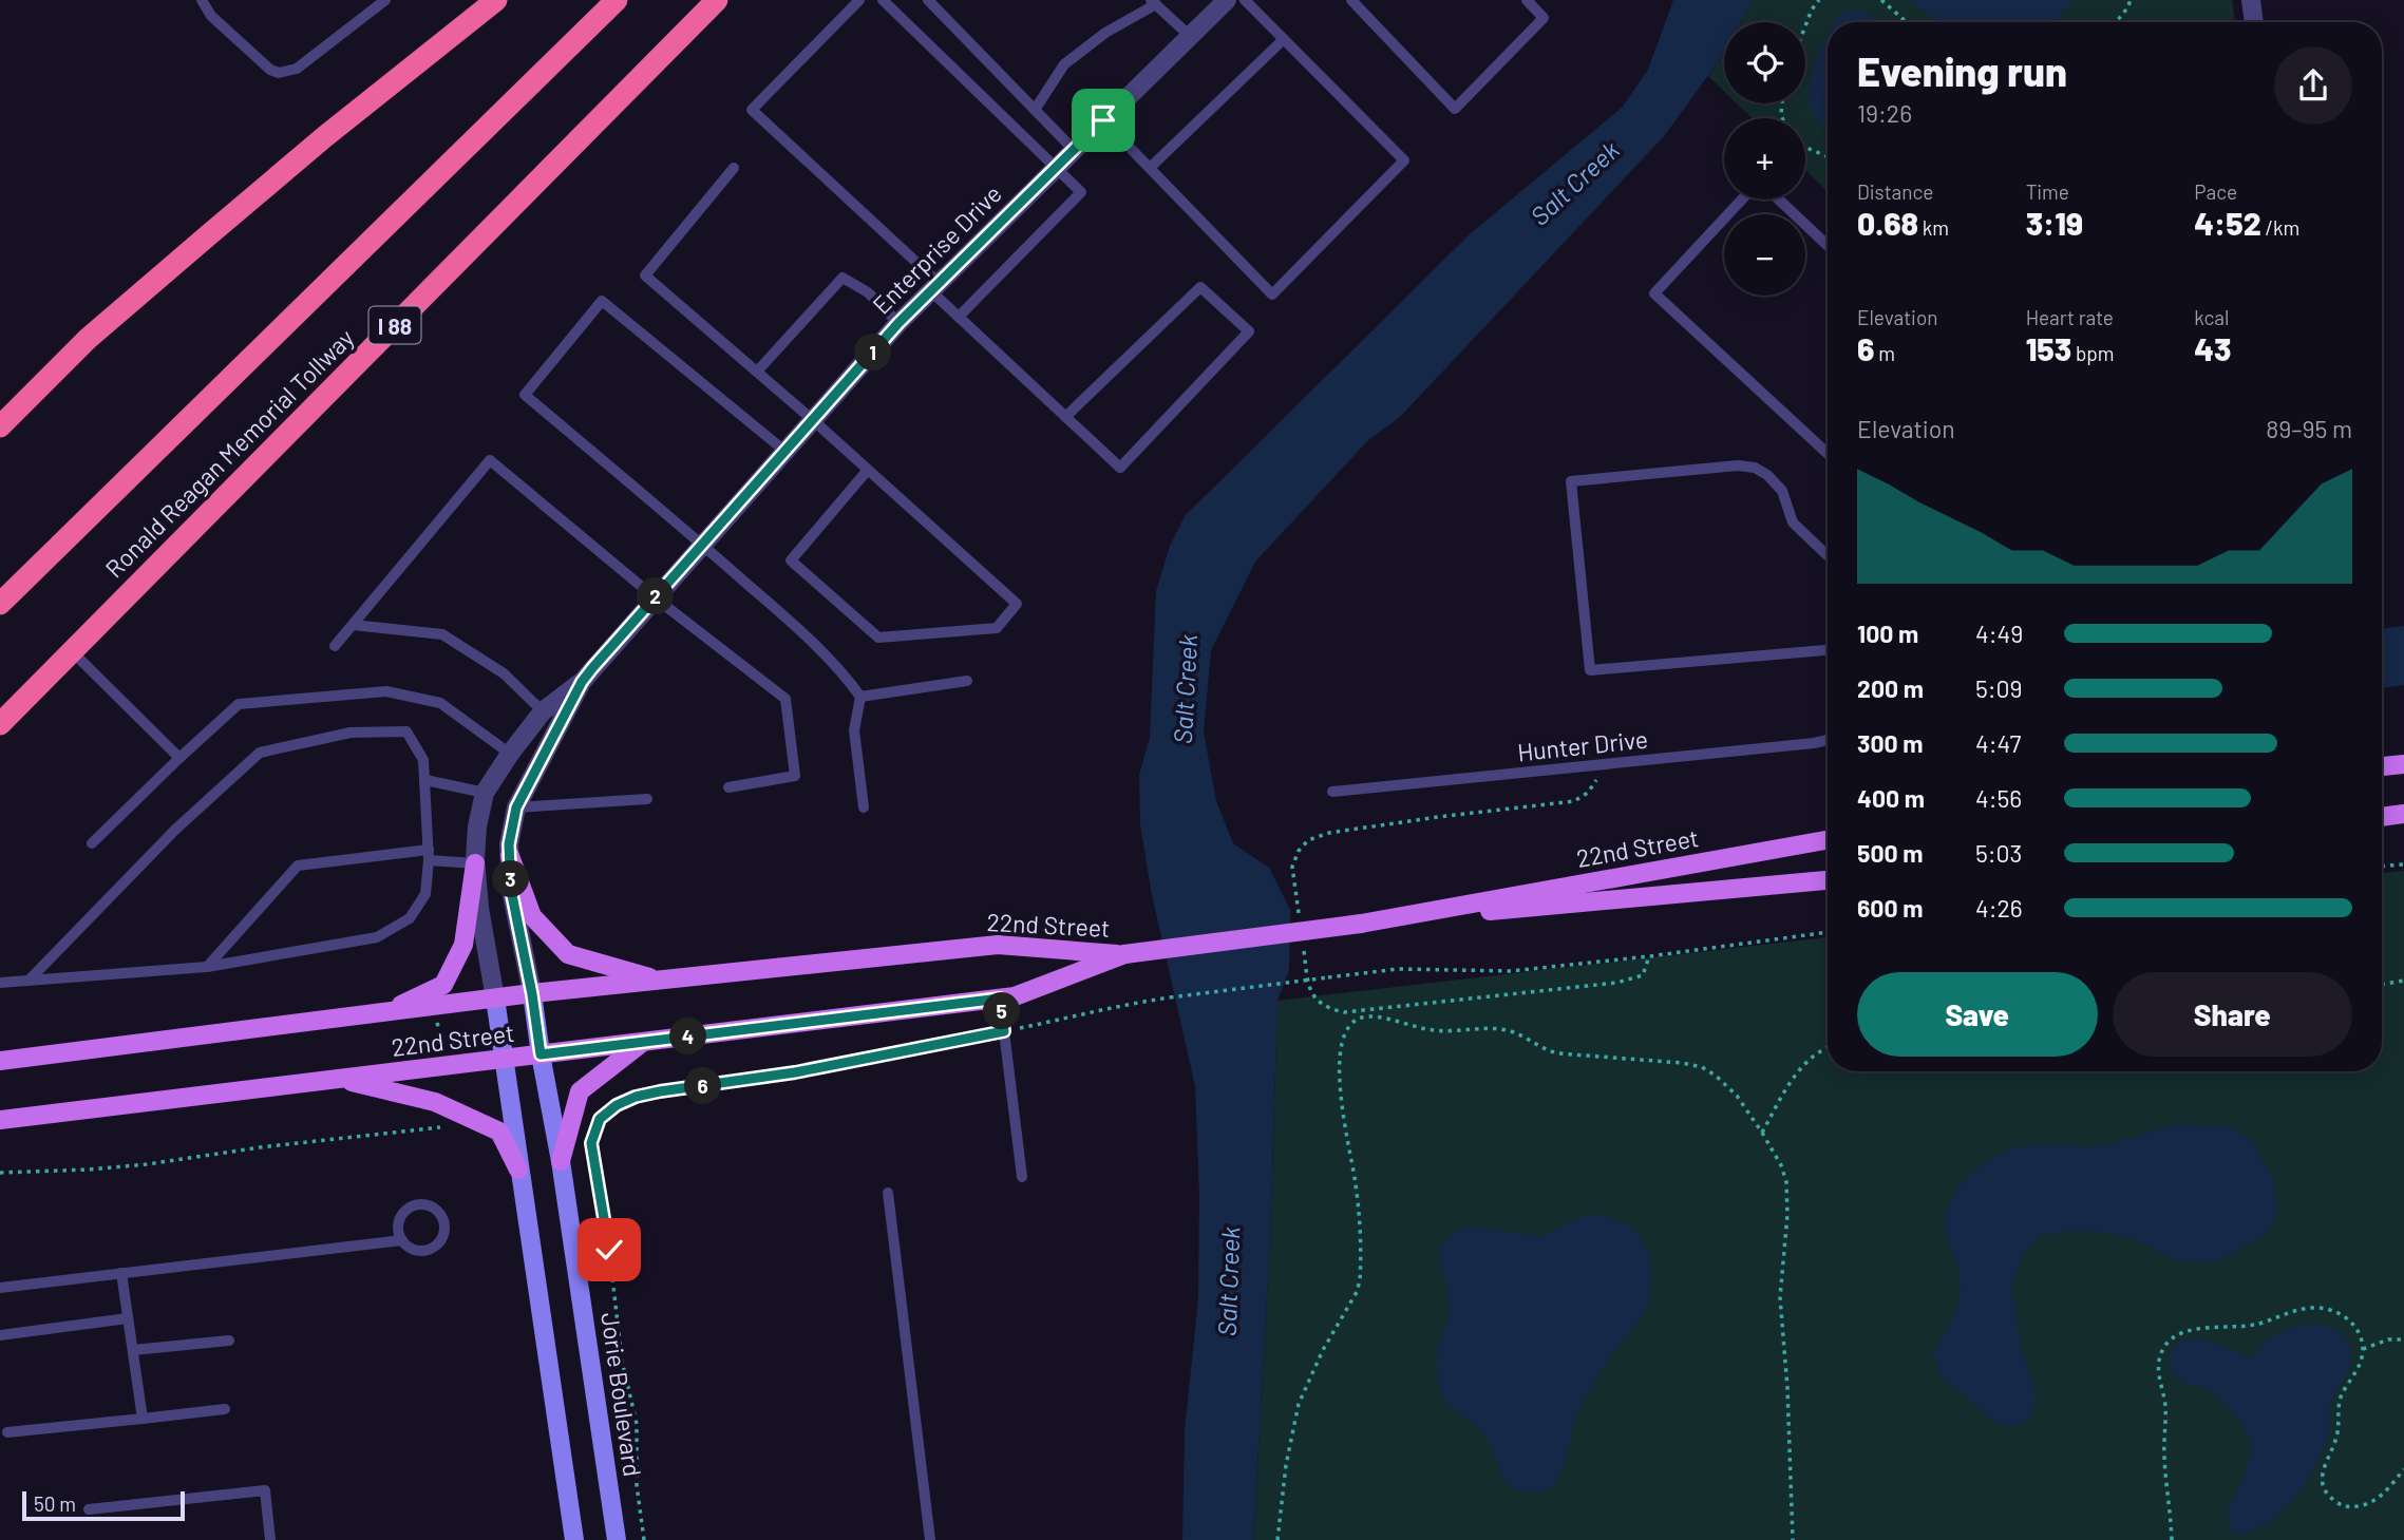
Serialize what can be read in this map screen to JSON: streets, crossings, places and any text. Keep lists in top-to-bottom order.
{
  "streets": {
    "highway": ["I 88", "Ronald Reagan Memorial Tollway"],
    "main road": ["22nd Street", "Jorie Boulevard"],
    "street": ["Enterprise Drive"],
    "lane": ["Hunter Drive"]
  },
  "crossings": [
    ["Enterprise Drive", "22nd Street"],
    ["Enterprise Drive", "Jorie Boulevard"],
    ["22nd Street", "Jorie Boulevard"]
  ],
  "water": ["Salt Creek"],
  "scale_bar": "50 m",
  "page": {
    "map_buttons": ["+", "−"],
    "heading": ["Evening run", "19:26"],
    "stats": [
      ["Distance", "0.68 km"],
      ["Time", "3:19"],
      ["Pace", "4:52 /km"],
      ["Elevation", "6 m"],
      ["Heart rate", "153 bpm"],
      ["kcal", "43"]
    ],
    "pins": [
      "1",
      "2",
      "3",
      "5",
      "4",
      "6"
    ],
    "chart": ["Elevation", "89–95 m"],
    "list": [
      {
        "name": "100 m",
        "note": "4:49"
      },
      {
        "name": "200 m",
        "note": "5:09"
      },
      {
        "name": "300 m",
        "note": "4:47"
      },
      {
        "name": "400 m",
        "note": "4:56"
      },
      {
        "name": "500 m",
        "note": "5:03"
      },
      {
        "name": "600 m",
        "note": "4:26"
      }
    ],
    "buttons": ["Save", "Share"],
    "scale": "50 m"
  }
}
